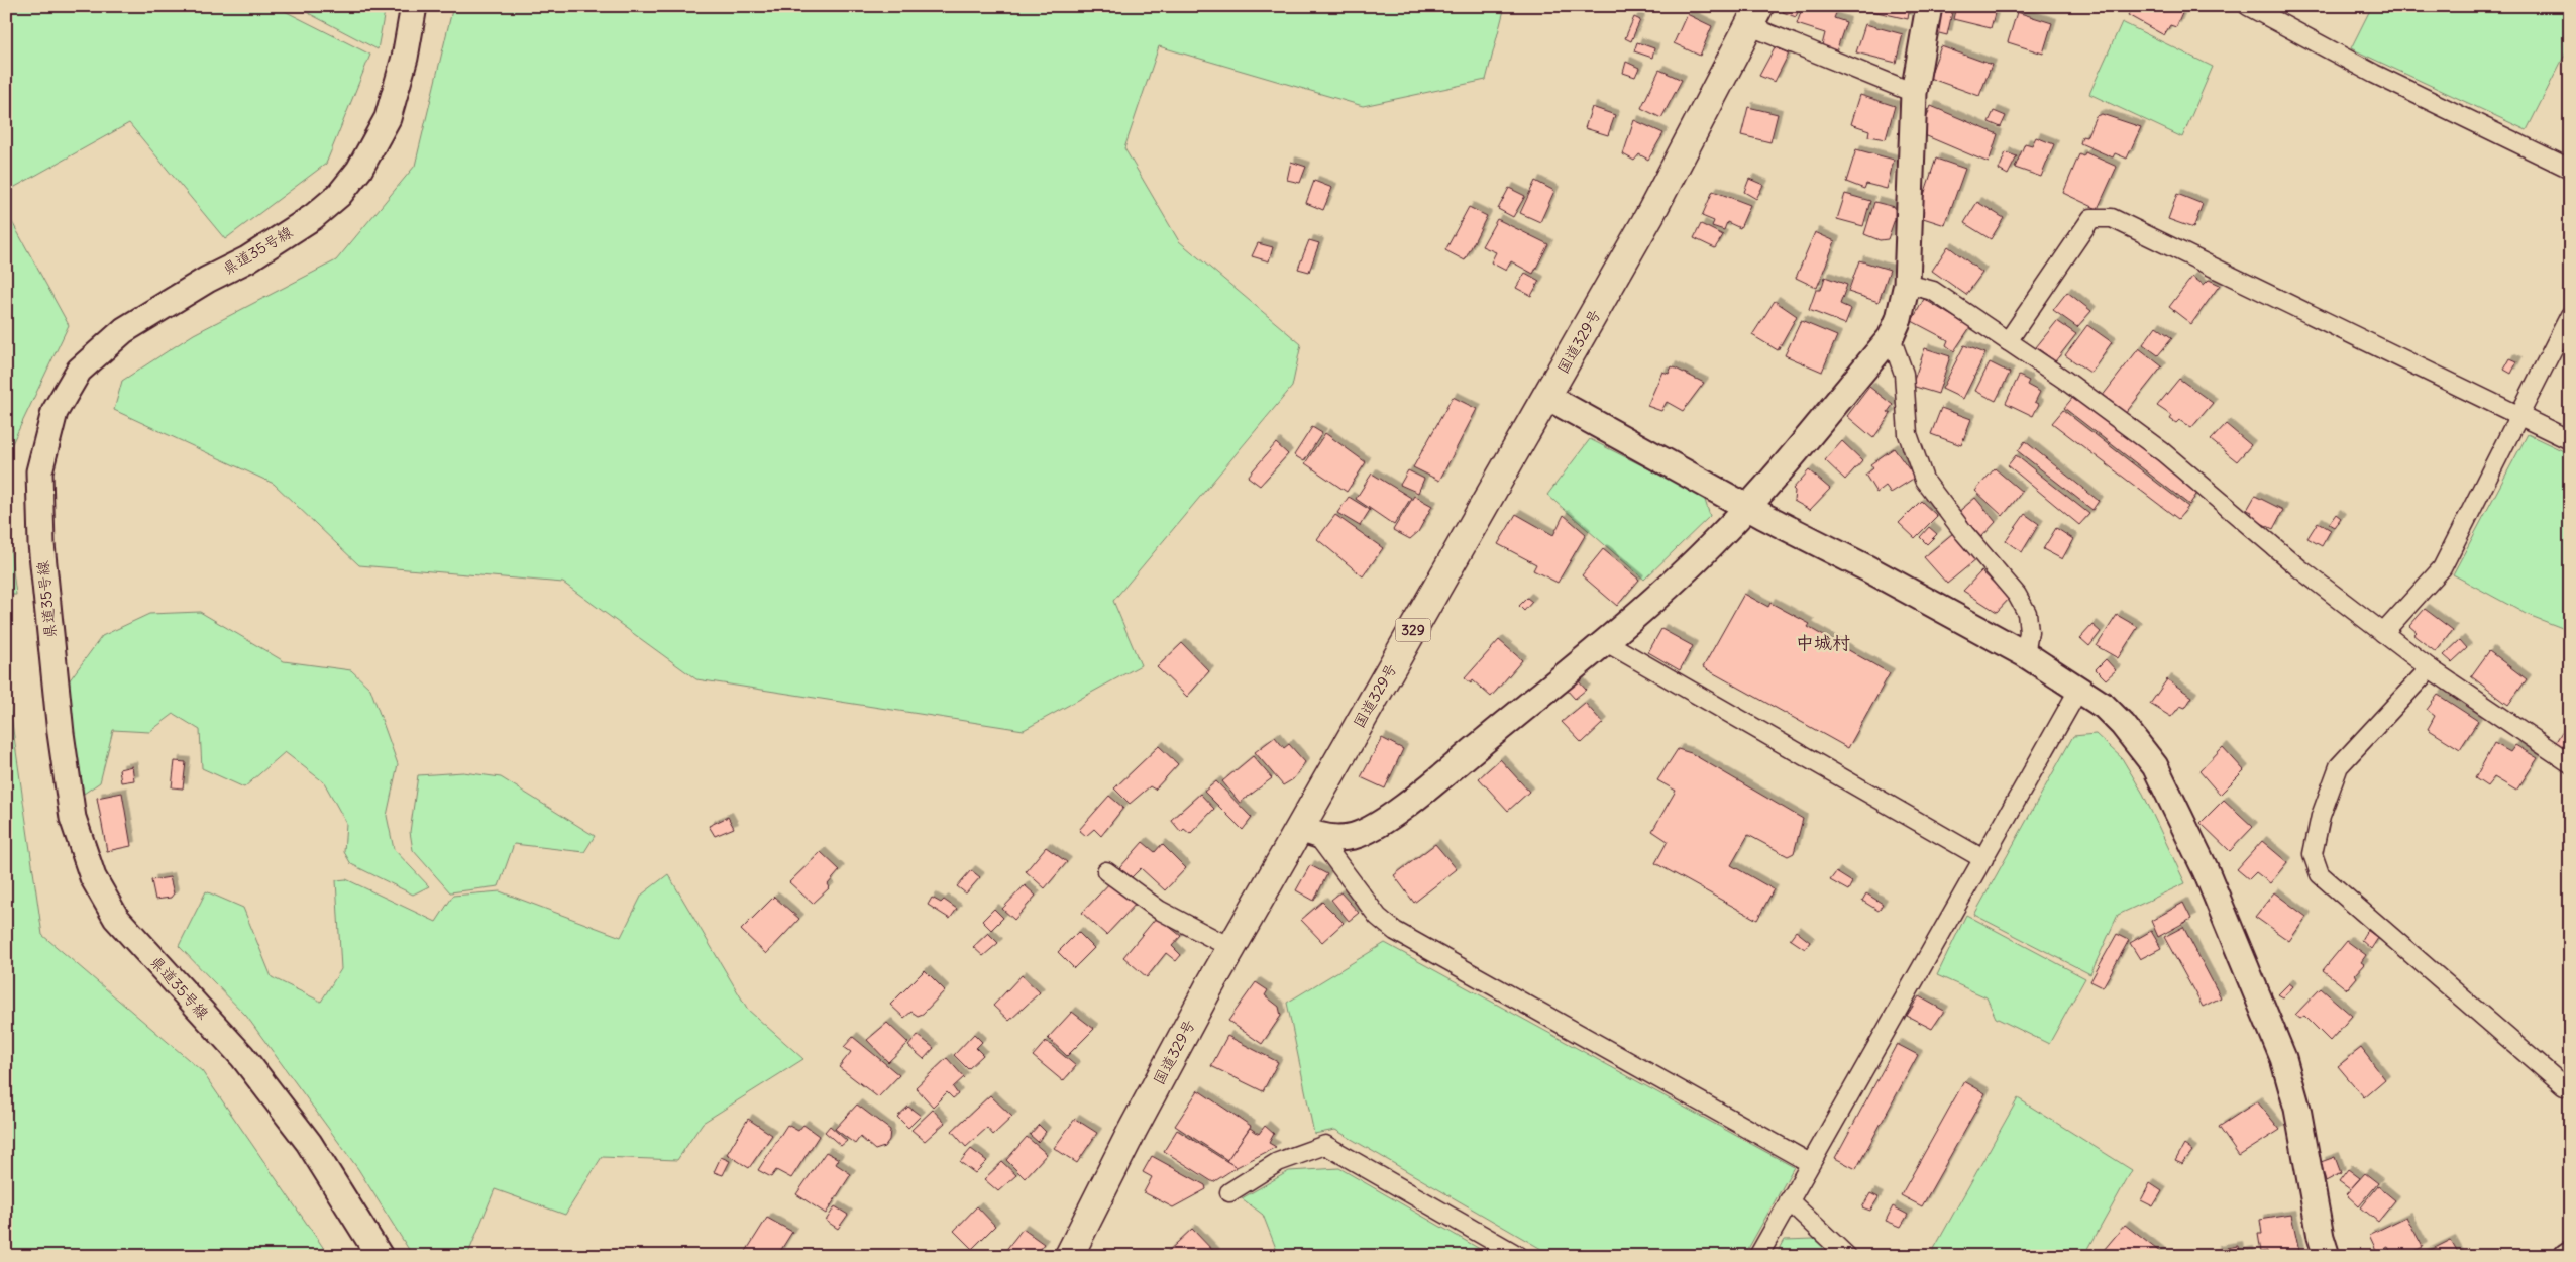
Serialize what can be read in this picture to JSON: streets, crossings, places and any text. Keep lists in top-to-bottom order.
{
  "streets": {
    "highway": ["国道329号", "329"],
    "street": ["県道35号線"]
  },
  "districts": ["中城村"]
}
